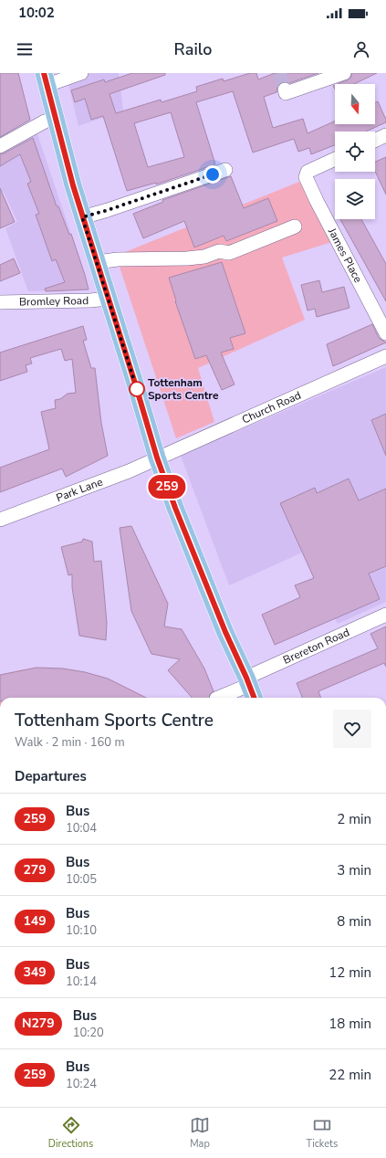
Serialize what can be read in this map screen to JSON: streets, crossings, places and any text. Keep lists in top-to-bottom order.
{
  "streets": {
    "street": [
      "James Place",
      "Bromley Road",
      "Church Road",
      "Park Lane",
      "Brereton Road"
    ]
  },
  "crossings": [
    ["Church Road", "Park Lane"]
  ],
  "places": ["Tottenham Sports Centre"],
  "lines": ["bus line 259"],
  "north": "bottom",
  "page": {
    "status": "10:02",
    "header": "Railo",
    "on_map": "259",
    "heading": [
      ["Tottenham Sports Centre", "Walk · 2 min · 160 m"],
      "Departures"
    ],
    "list": [
      {
        "mark": "259",
        "name": "Bus",
        "note": "10:04",
        "value": "2 min"
      },
      {
        "mark": "279",
        "name": "Bus",
        "note": "10:05",
        "value": "3 min"
      },
      {
        "mark": "149",
        "name": "Bus",
        "note": "10:10",
        "value": "8 min"
      },
      {
        "mark": "349",
        "name": "Bus",
        "note": "10:14",
        "value": "12 min"
      },
      {
        "mark": "N279",
        "name": "Bus",
        "note": "10:20",
        "value": "18 min"
      },
      {
        "mark": "259",
        "name": "Bus",
        "note": "10:24",
        "value": "22 min"
      }
    ],
    "tabs": ["Directions", "Map", "Tickets"]
  }
}
